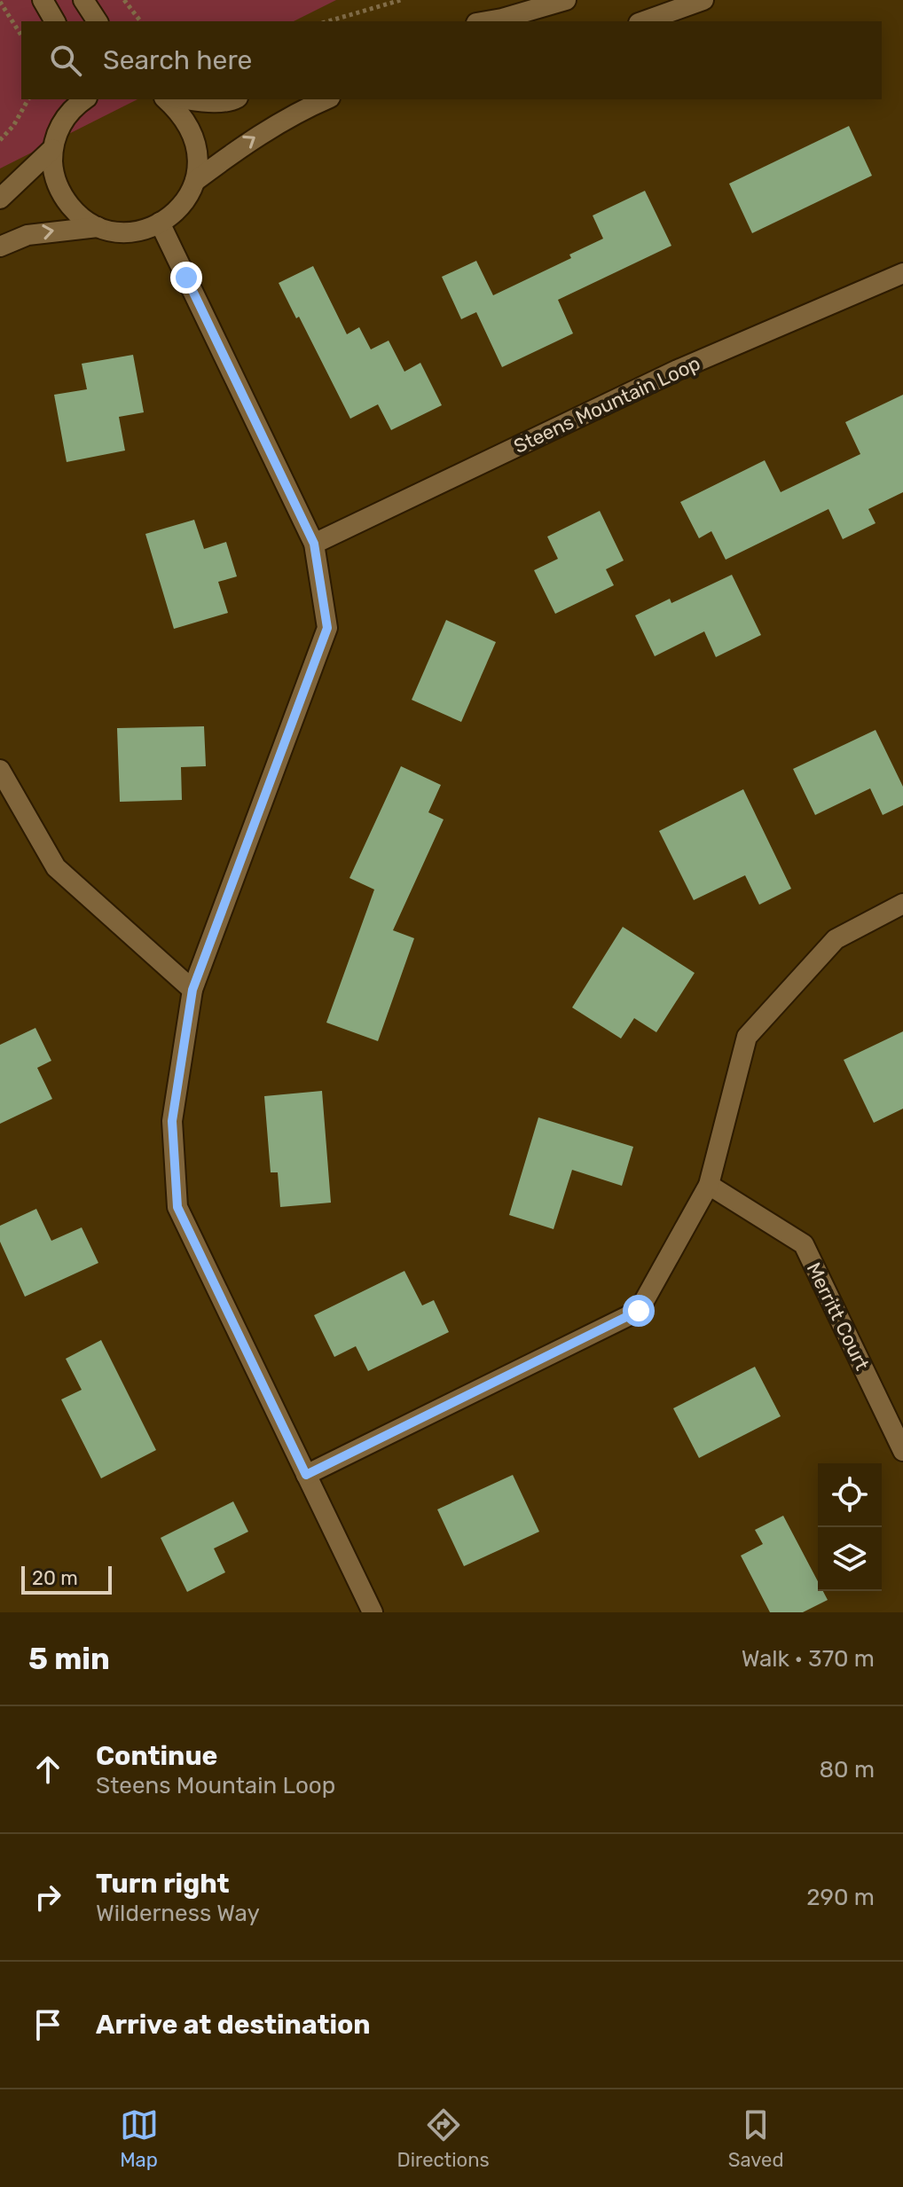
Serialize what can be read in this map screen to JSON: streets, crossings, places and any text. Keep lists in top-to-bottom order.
{
  "streets": {
    "street": ["Steens Mountain Loop", "Merritt Court"]
  },
  "scale_bar": "20 m",
  "page": {
    "search": "Search here",
    "scale": "20 m",
    "heading": ["5 min", "Walk · 370 m"],
    "list": [
      ["Continue", "Steens Mountain Loop", "80 m"],
      ["Turn right", "Wilderness Way", "290 m"],
      "Arrive at destination"
    ],
    "nav": ["Map", "Directions", "Saved"]
  }
}
